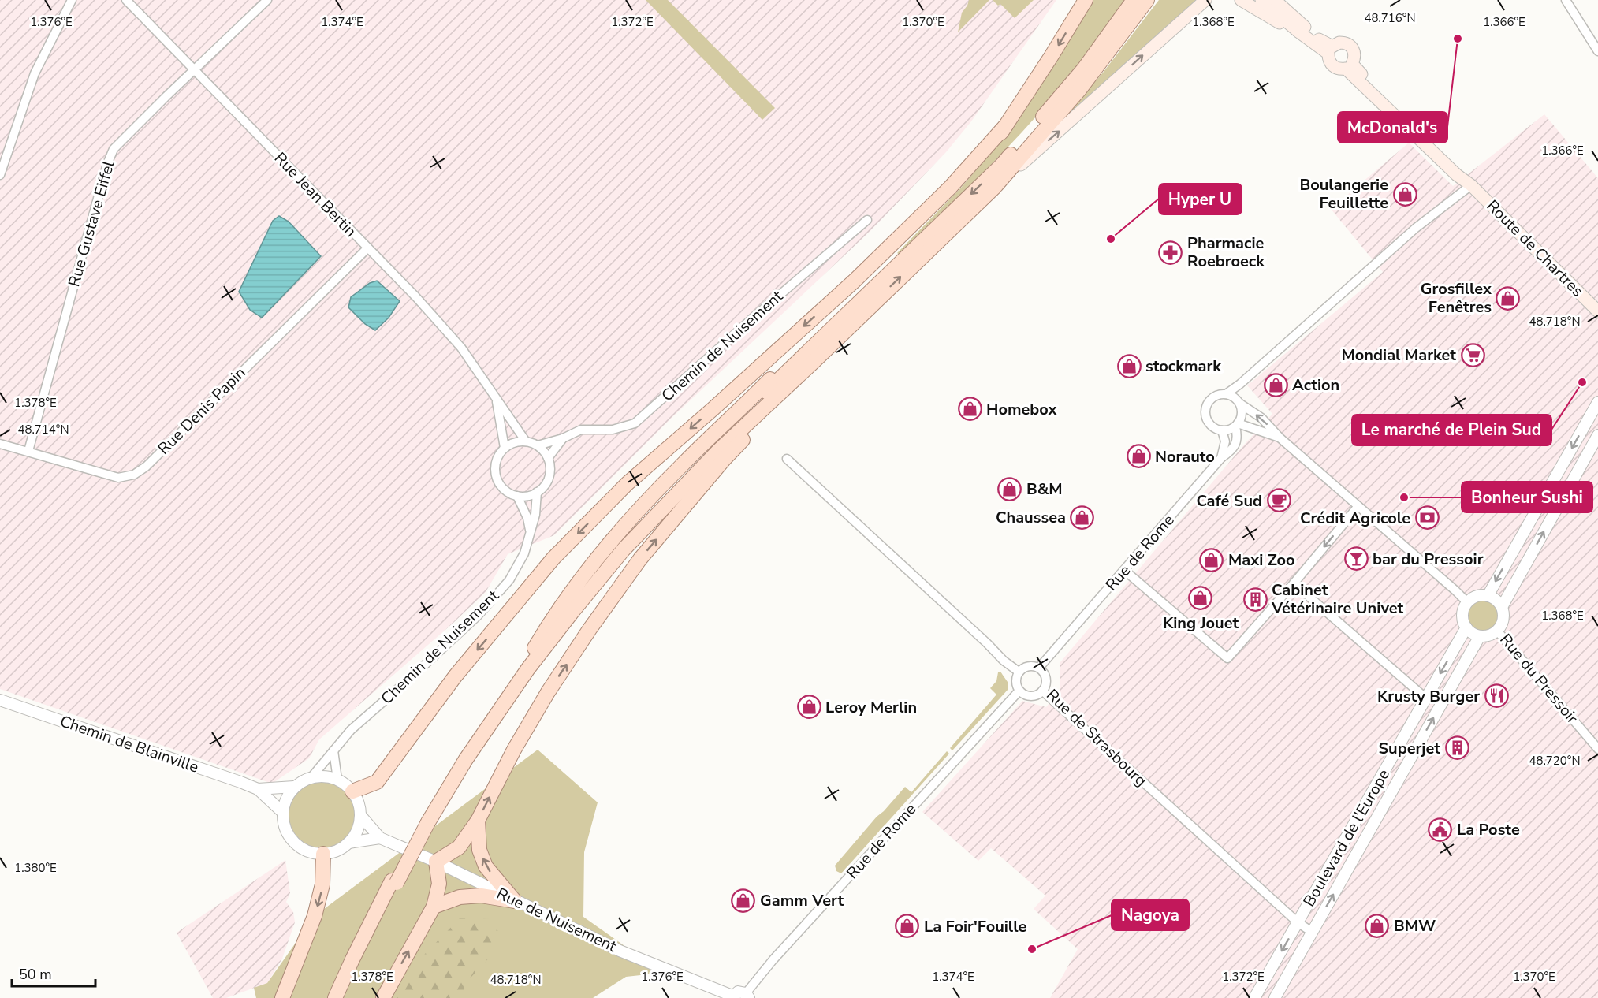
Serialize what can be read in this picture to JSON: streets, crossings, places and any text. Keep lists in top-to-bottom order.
{
  "streets": {
    "main road": ["Route de Chartres"],
    "street": [
      "Rue Jean Bertin",
      "Rue Gustave Eiffel",
      "Chemin de Nuisement",
      "Rue Denis Papin",
      "Rue de Rome",
      "Rue du Pressoir",
      "Rue de Strasbourg",
      "Chemin de Blainville",
      "Boulevard de l'Europe",
      "Rue de Nuisement"
    ]
  },
  "crossings": [
    ["Rue Jean Bertin", "Rue Gustave Eiffel"],
    ["Rue Jean Bertin", "Chemin de Nuisement"],
    ["Rue Jean Bertin", "Rue Denis Papin"],
    ["Rue Gustave Eiffel", "Rue Denis Papin"],
    ["Chemin de Nuisement", "Chemin de Blainville"],
    ["Chemin de Nuisement", "Rue de Nuisement"],
    ["Rue de Rome", "Rue de Strasbourg"],
    ["Rue du Pressoir", "Boulevard de l'Europe"],
    ["Rue de Strasbourg", "Boulevard de l'Europe"],
    ["Chemin de Blainville", "Rue de Nuisement"]
  ],
  "places": {
    "other": [
      "McDonald's",
      "Hyper U",
      "Le marché de Plein Sud",
      "Bonheur Sushi",
      "Nagoya"
    ],
    "shop": [
      "Boulangerie Feuillette",
      "Grosfillex Fenêtres",
      "stockmark",
      "Action",
      "Homebox",
      "Norauto",
      "B&M",
      "Chaussea",
      "Maxi Zoo",
      "King Jouet",
      "Leroy Merlin",
      "Gamm Vert",
      "BMW",
      "La Foir'Fouille"
    ],
    "pharmacy": ["Pharmacie Roebroeck"],
    "supermarket": ["Mondial Market"],
    "cafe": ["Café Sud"],
    "bank": ["Crédit Agricole"],
    "bar": ["bar du Pressoir"],
    "building": ["Cabinet Vétérinaire Univet", "Superjet"],
    "restaurant": ["Krusty Burger"],
    "public building": ["La Poste"]
  },
  "scale_bar": "50 m",
  "coordinates": [
    "48.716°N",
    "1.376°E",
    "1.374°E",
    "1.372°E",
    "1.370°E",
    "1.368°E",
    "1.366°E",
    "48.718°N",
    "1.378°E",
    "48.714°N",
    "48.720°N",
    "1.380°E"
  ]
}
